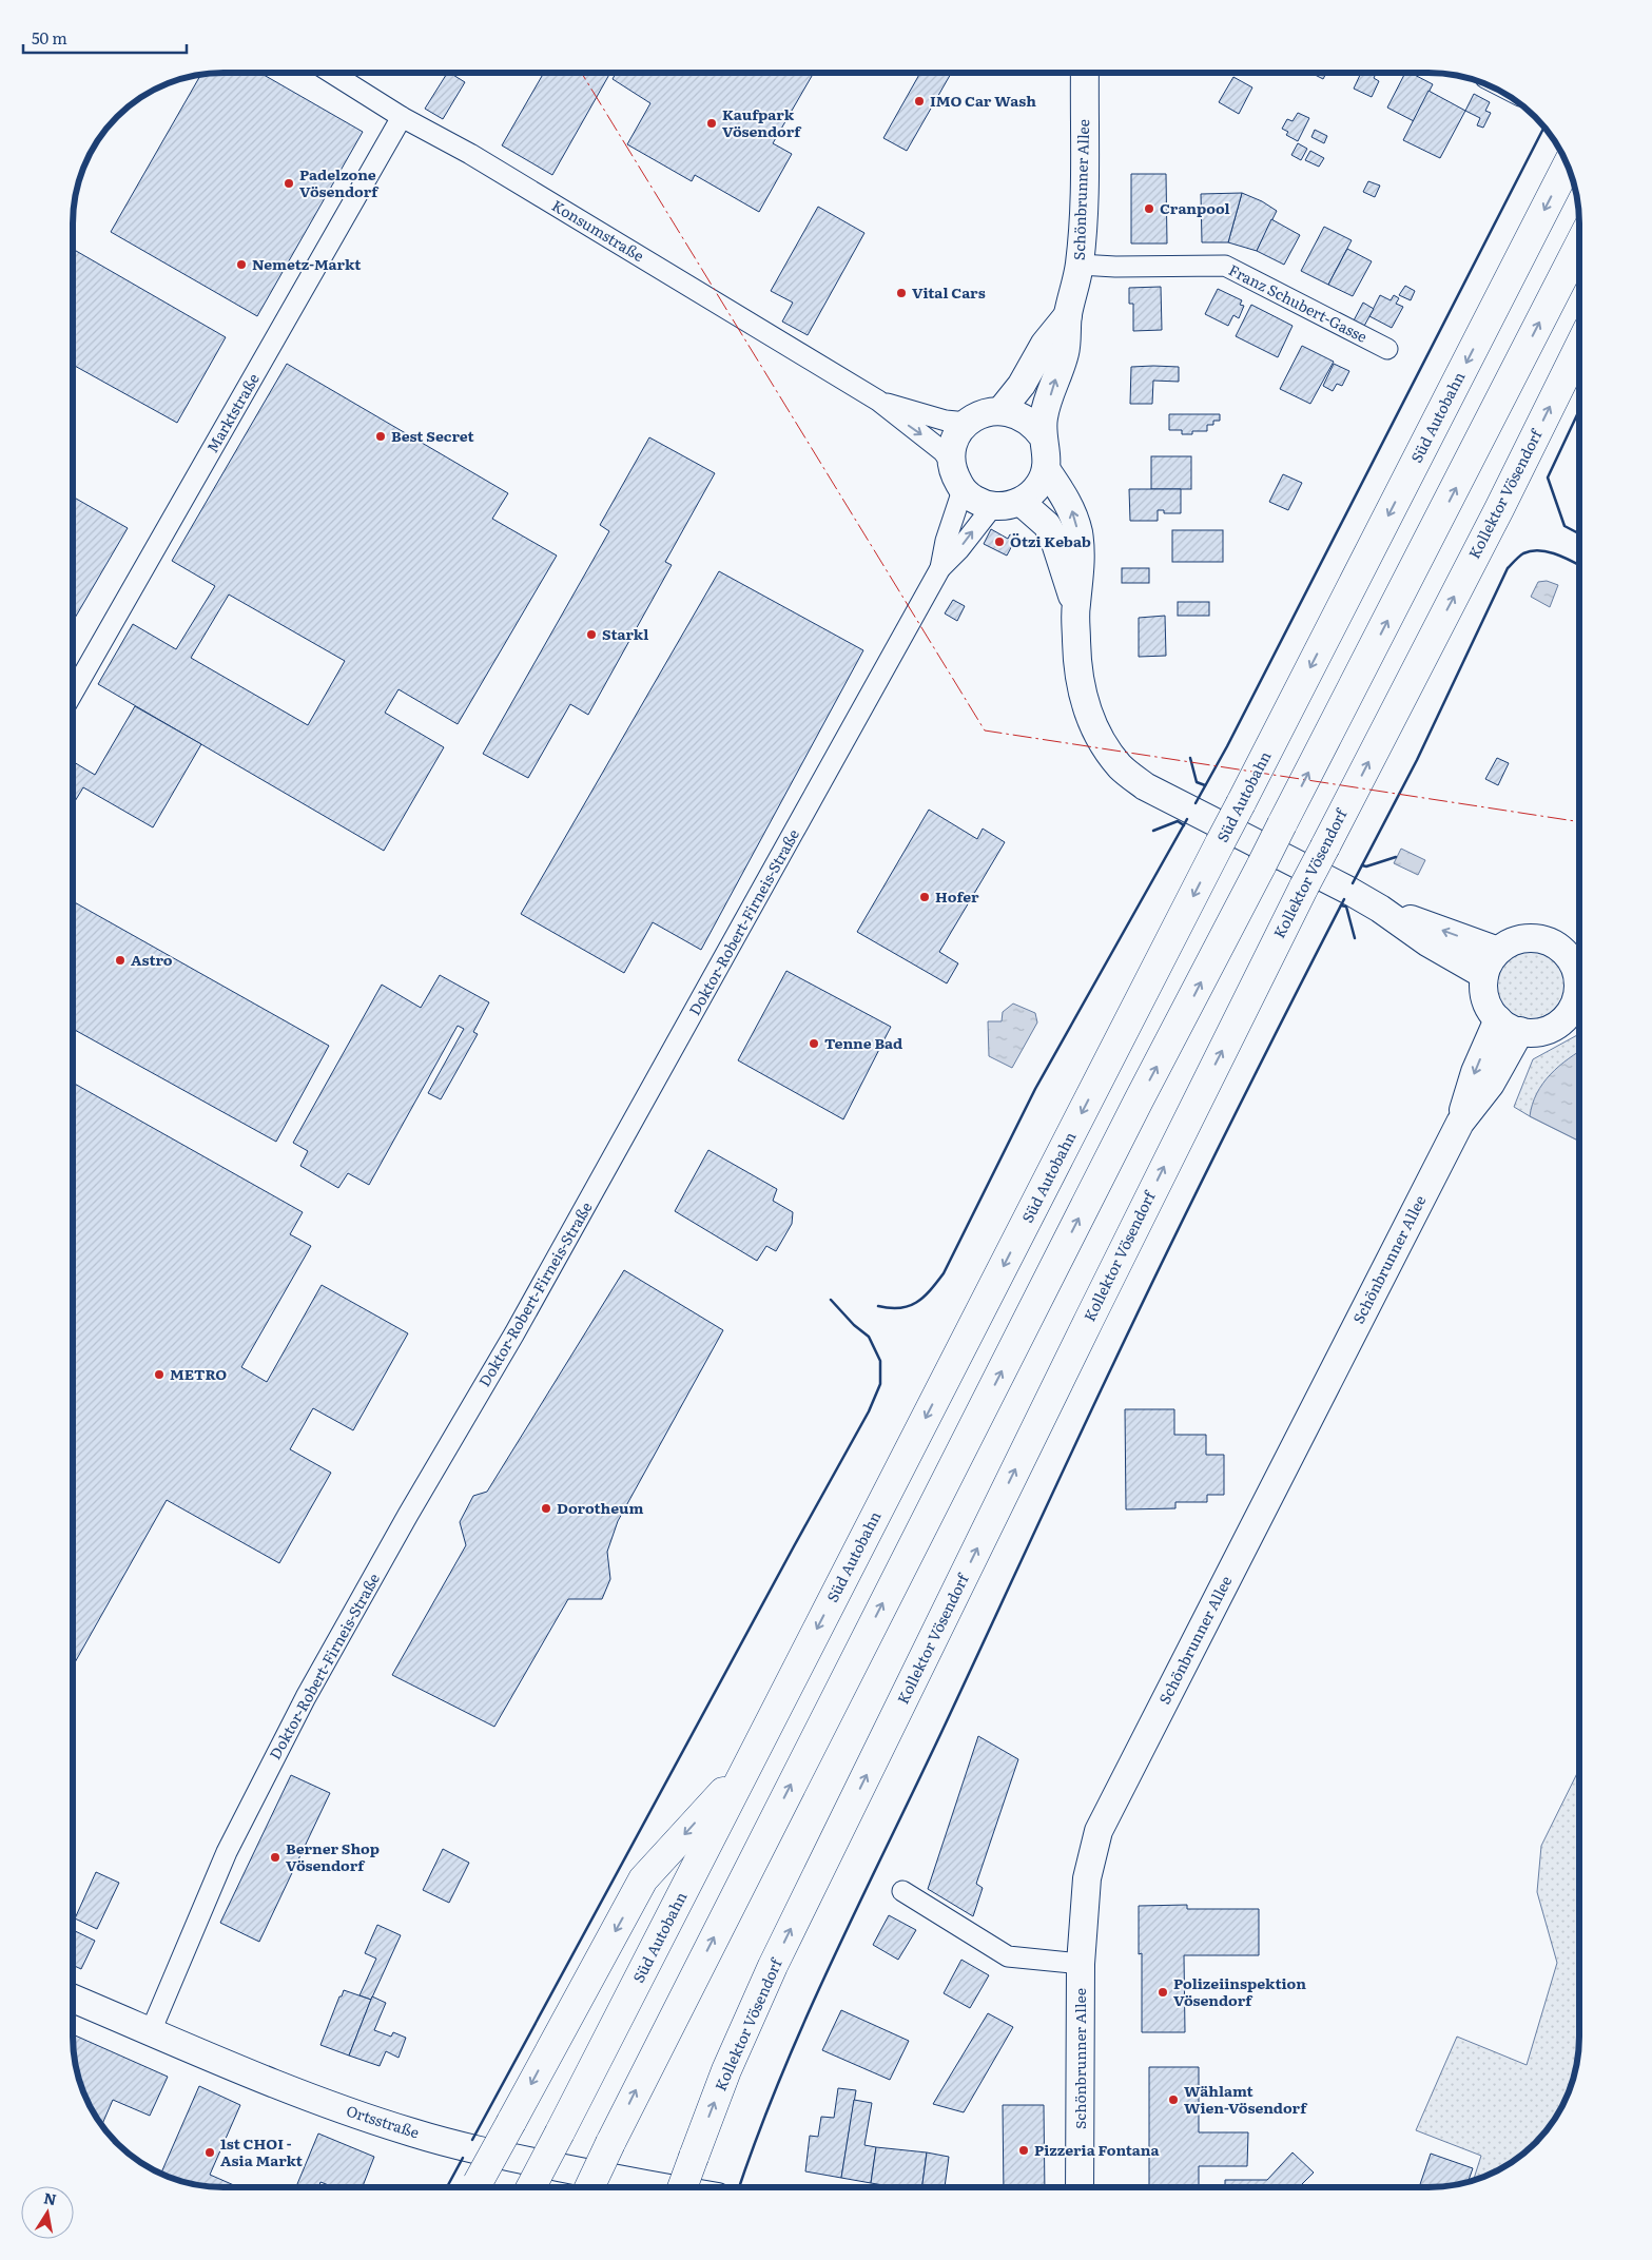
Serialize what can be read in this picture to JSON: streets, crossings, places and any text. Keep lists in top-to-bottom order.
{
  "streets": {
    "highway": ["Süd Autobahn", "Kollektor Vösendorf"],
    "main road": ["Schönbrunner Allee", "Ortsstraße"],
    "street": [
      "Konsumstraße",
      "Franz Schubert-Gasse",
      "Marktstraße",
      "Doktor-Robert-Firneis-Straße"
    ]
  },
  "crossings": [
    ["Schönbrunner Allee", "Konsumstraße"],
    ["Schönbrunner Allee", "Franz Schubert-Gasse"],
    ["Schönbrunner Allee", "Doktor-Robert-Firneis-Straße"],
    ["Konsumstraße", "Marktstraße"],
    ["Konsumstraße", "Doktor-Robert-Firneis-Straße"],
    ["Doktor-Robert-Firneis-Straße", "Ortsstraße"]
  ],
  "places": [
    "IMO Car Wash",
    "Kaufpark Vösendorf",
    "Padelzone Vösendorf",
    "Cranpool",
    "Nemetz-Markt",
    "Vital Cars",
    "Best Secret",
    "Ötzi Kebab",
    "Starkl",
    "Hofer",
    "Astro",
    "Tenne Bad",
    "METRO",
    "Dorotheum",
    "Berner Shop Vösendorf",
    "Polizeiinspektion Vösendorf",
    "Wählamt Wien-Vösendorf",
    "Pizzeria Fontana",
    "1st CHOI - Asia Markt"
  ],
  "scale_bar": "50 m",
  "north": "top"
}
